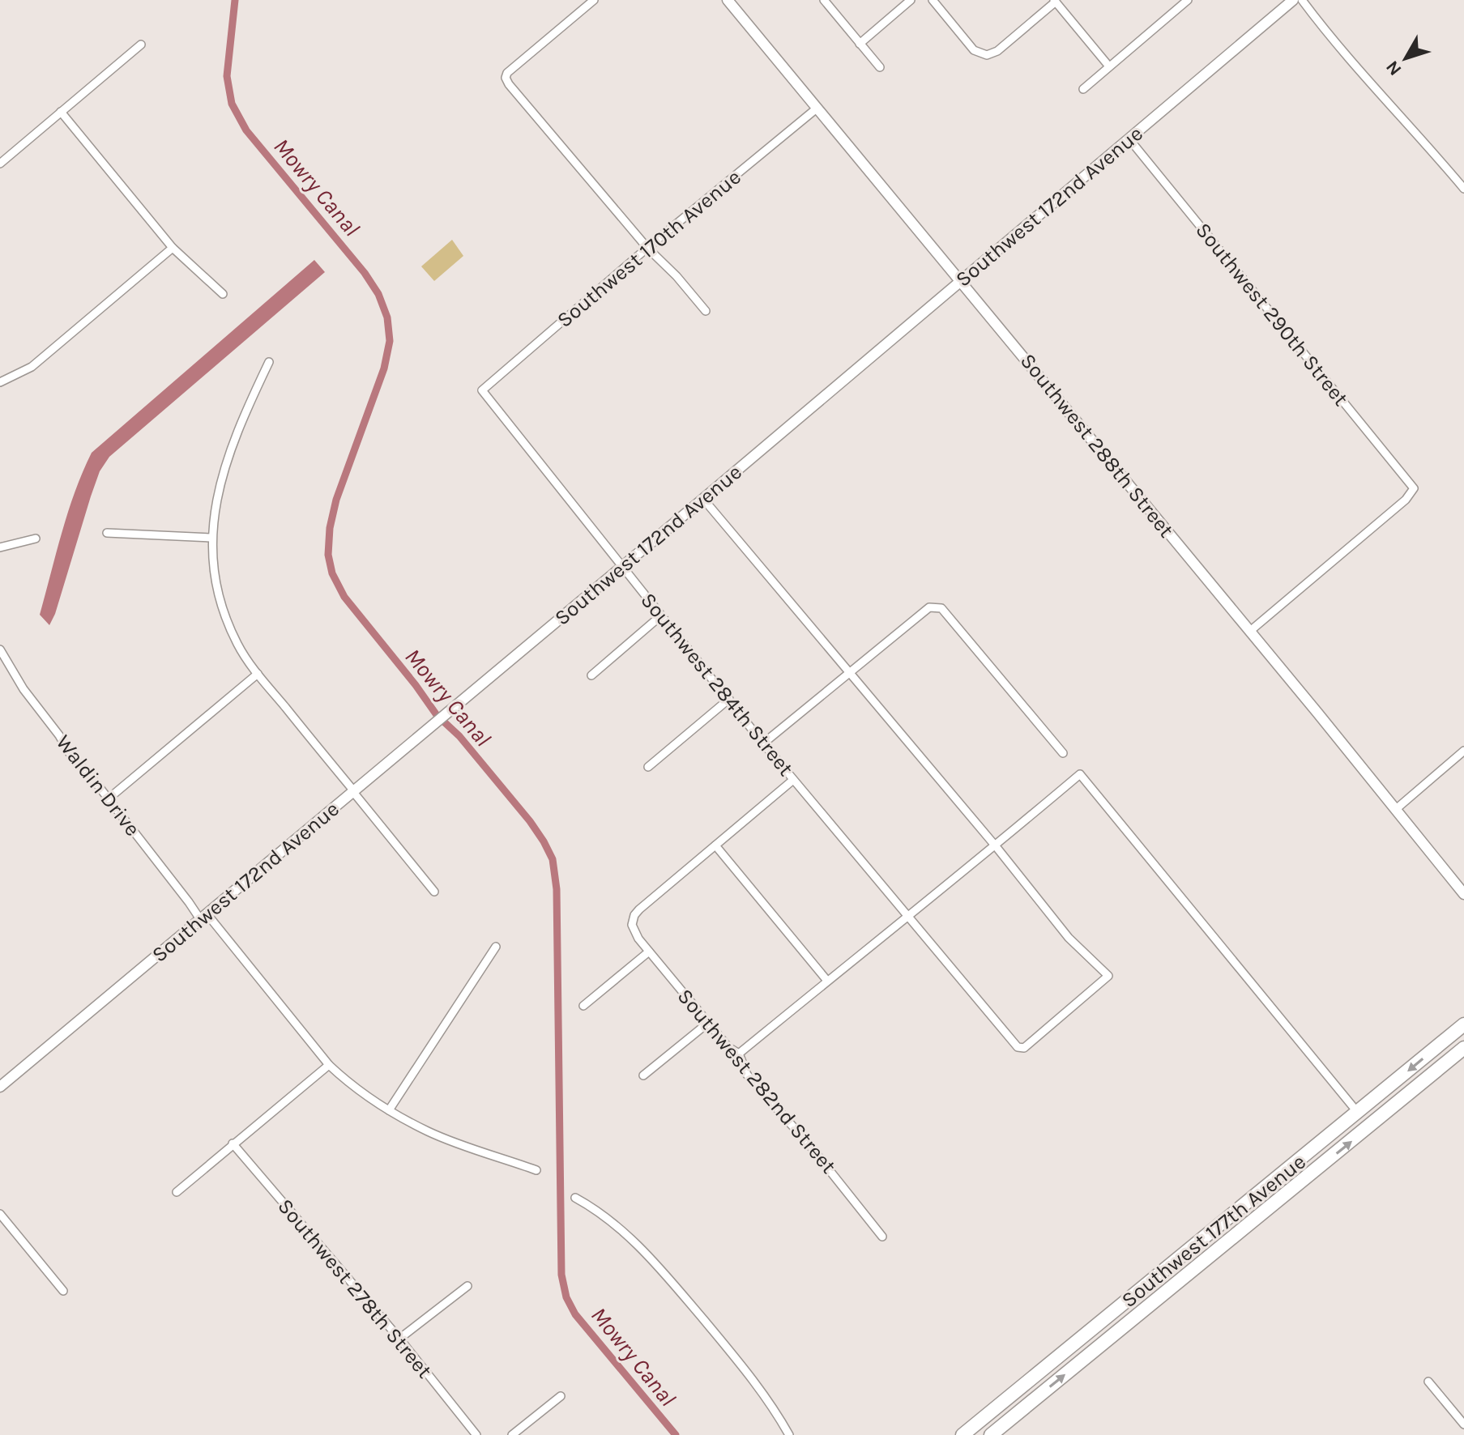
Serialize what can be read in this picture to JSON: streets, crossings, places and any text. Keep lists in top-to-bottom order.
{
  "streets": {
    "highway": ["Southwest 177th Avenue"],
    "street": [
      "Southwest 172nd Avenue",
      "Southwest 170th Avenue",
      "Southwest 290th Street",
      "Southwest 288th Street",
      "Southwest 284th Street",
      "Waldin Drive",
      "Southwest 282nd Street",
      "Southwest 278th Street"
    ]
  },
  "crossings": [
    ["Southwest 172nd Avenue", "Southwest 290th Street"],
    ["Southwest 172nd Avenue", "Southwest 288th Street"],
    ["Southwest 172nd Avenue", "Southwest 284th Street"],
    ["Southwest 172nd Avenue", "Waldin Drive"],
    ["Southwest 170th Avenue", "Southwest 288th Street"],
    ["Southwest 170th Avenue", "Southwest 284th Street"],
    ["Southwest 290th Street", "Southwest 288th Street"]
  ],
  "water": ["Mowry Canal"],
  "north": "bottom left"
}
